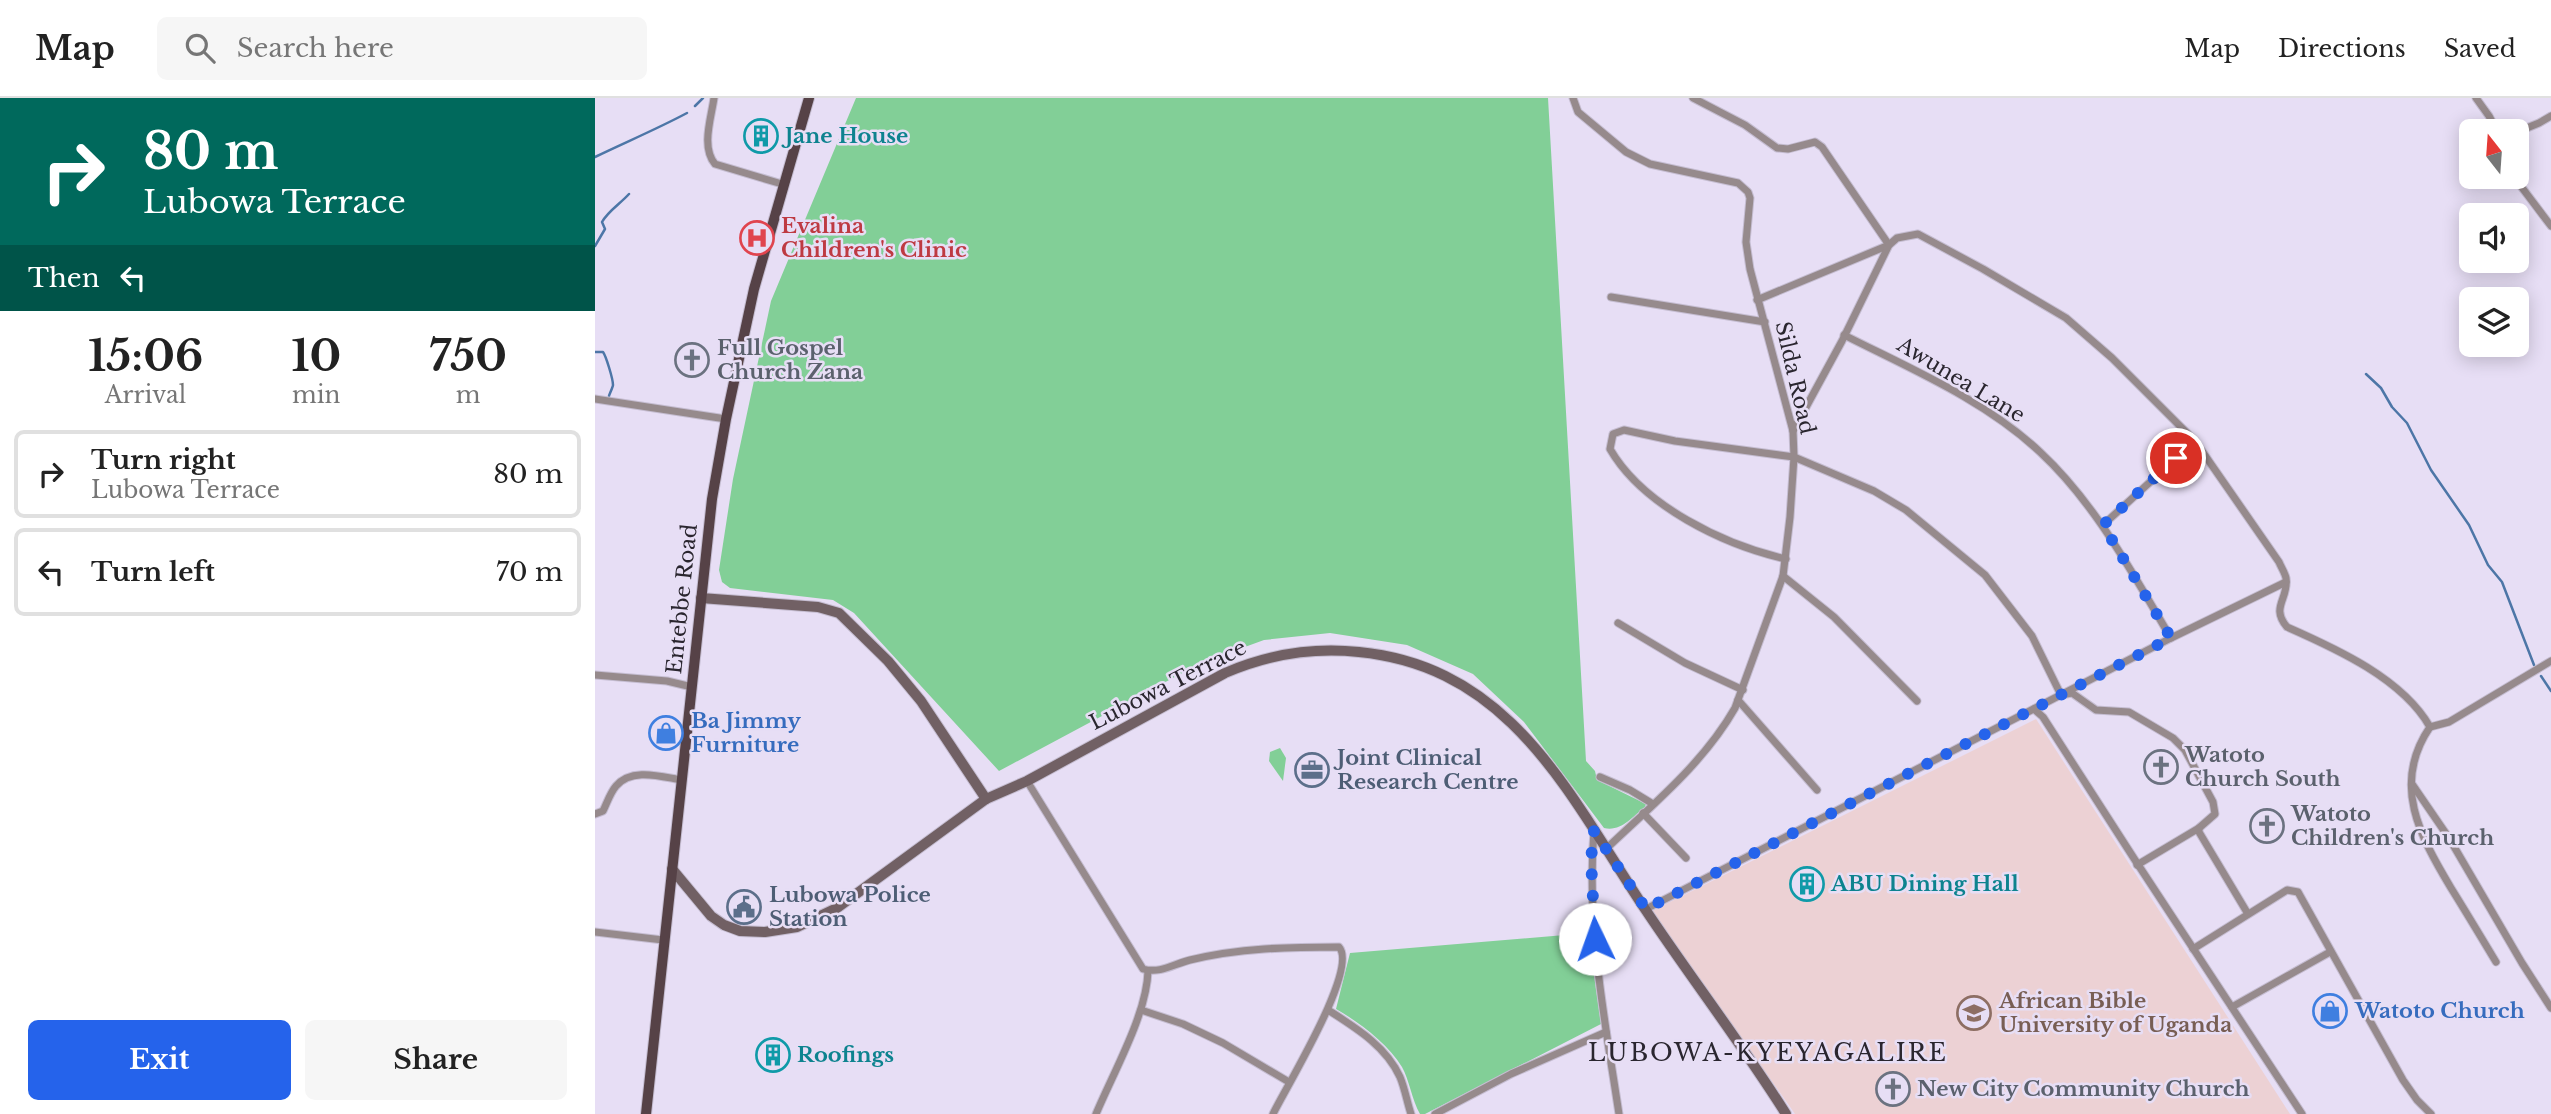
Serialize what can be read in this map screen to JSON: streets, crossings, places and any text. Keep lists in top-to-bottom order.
{
  "streets": {
    "main road": ["Entebbe Road"],
    "street": ["Silda Road", "Awunea Lane", "Lubowa Terrace"]
  },
  "crossings": [
    ["Silda Road", "Lubowa Terrace"],
    ["Entebbe Road", "Lubowa Terrace"]
  ],
  "districts": ["LUBOWA-KYEYAGALIRE"],
  "places": {
    "building": ["Jane House", "ABU Dining Hall", "Roofings"],
    "hospital": ["Evalina Children's Clinic"],
    "church": [
      "Full Gospel Church Zana",
      "Watoto Church South",
      "Watoto Children's Church",
      "New City Community Church"
    ],
    "shop": ["Ba Jimmy Furniture", "Watoto Church"],
    "office": ["Joint Clinical Research Centre"],
    "public building": ["Lubowa Police Station"],
    "school or university": ["African Bible University of Uganda"]
  },
  "north": "top",
  "page": {
    "header": "Map",
    "search": "Search here",
    "nav": ["Map", "Directions", "Saved"],
    "turn": ["80 m", "Lubowa Terrace"],
    "then": "Then",
    "eta": [
      "15:06",
      "Arrival",
      "10",
      "min",
      "750",
      "m"
    ],
    "list": [
      {
        "name": "Turn right",
        "note": "Lubowa Terrace",
        "value": "80 m"
      },
      {
        "name": "Turn left",
        "value": "70 m"
      }
    ],
    "buttons": ["Exit", "Share"]
  }
}
